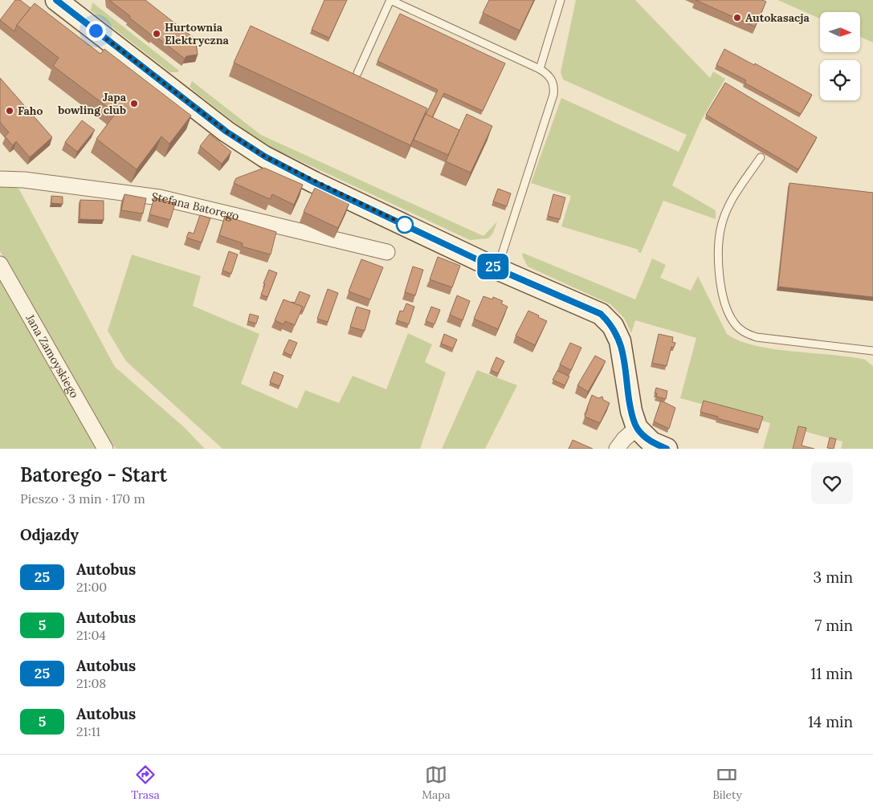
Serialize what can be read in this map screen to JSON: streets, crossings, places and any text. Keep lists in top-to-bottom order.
{
  "streets": {
    "street": ["Stefana Batorego", "Jana Zamoyskiego"]
  },
  "places": [
    "Autokasacja",
    "Hurtownia Elektryczna",
    "Japa bowling club",
    "Faho"
  ],
  "lines": ["bus line 25"],
  "north": "right",
  "page": {
    "on_map": "25",
    "heading": [
      ["Batorego - Start", "Pieszo · 3 min · 170 m"],
      "Odjazdy"
    ],
    "list": [
      {
        "mark": "25",
        "name": "Autobus",
        "note": "21:00",
        "value": "3 min"
      },
      {
        "mark": "5",
        "name": "Autobus",
        "note": "21:04",
        "value": "7 min"
      },
      {
        "mark": "25",
        "name": "Autobus",
        "note": "21:08",
        "value": "11 min"
      },
      {
        "mark": "5",
        "name": "Autobus",
        "note": "21:11",
        "value": "14 min"
      }
    ],
    "tabs": ["Trasa", "Mapa", "Bilety"]
  }
}
